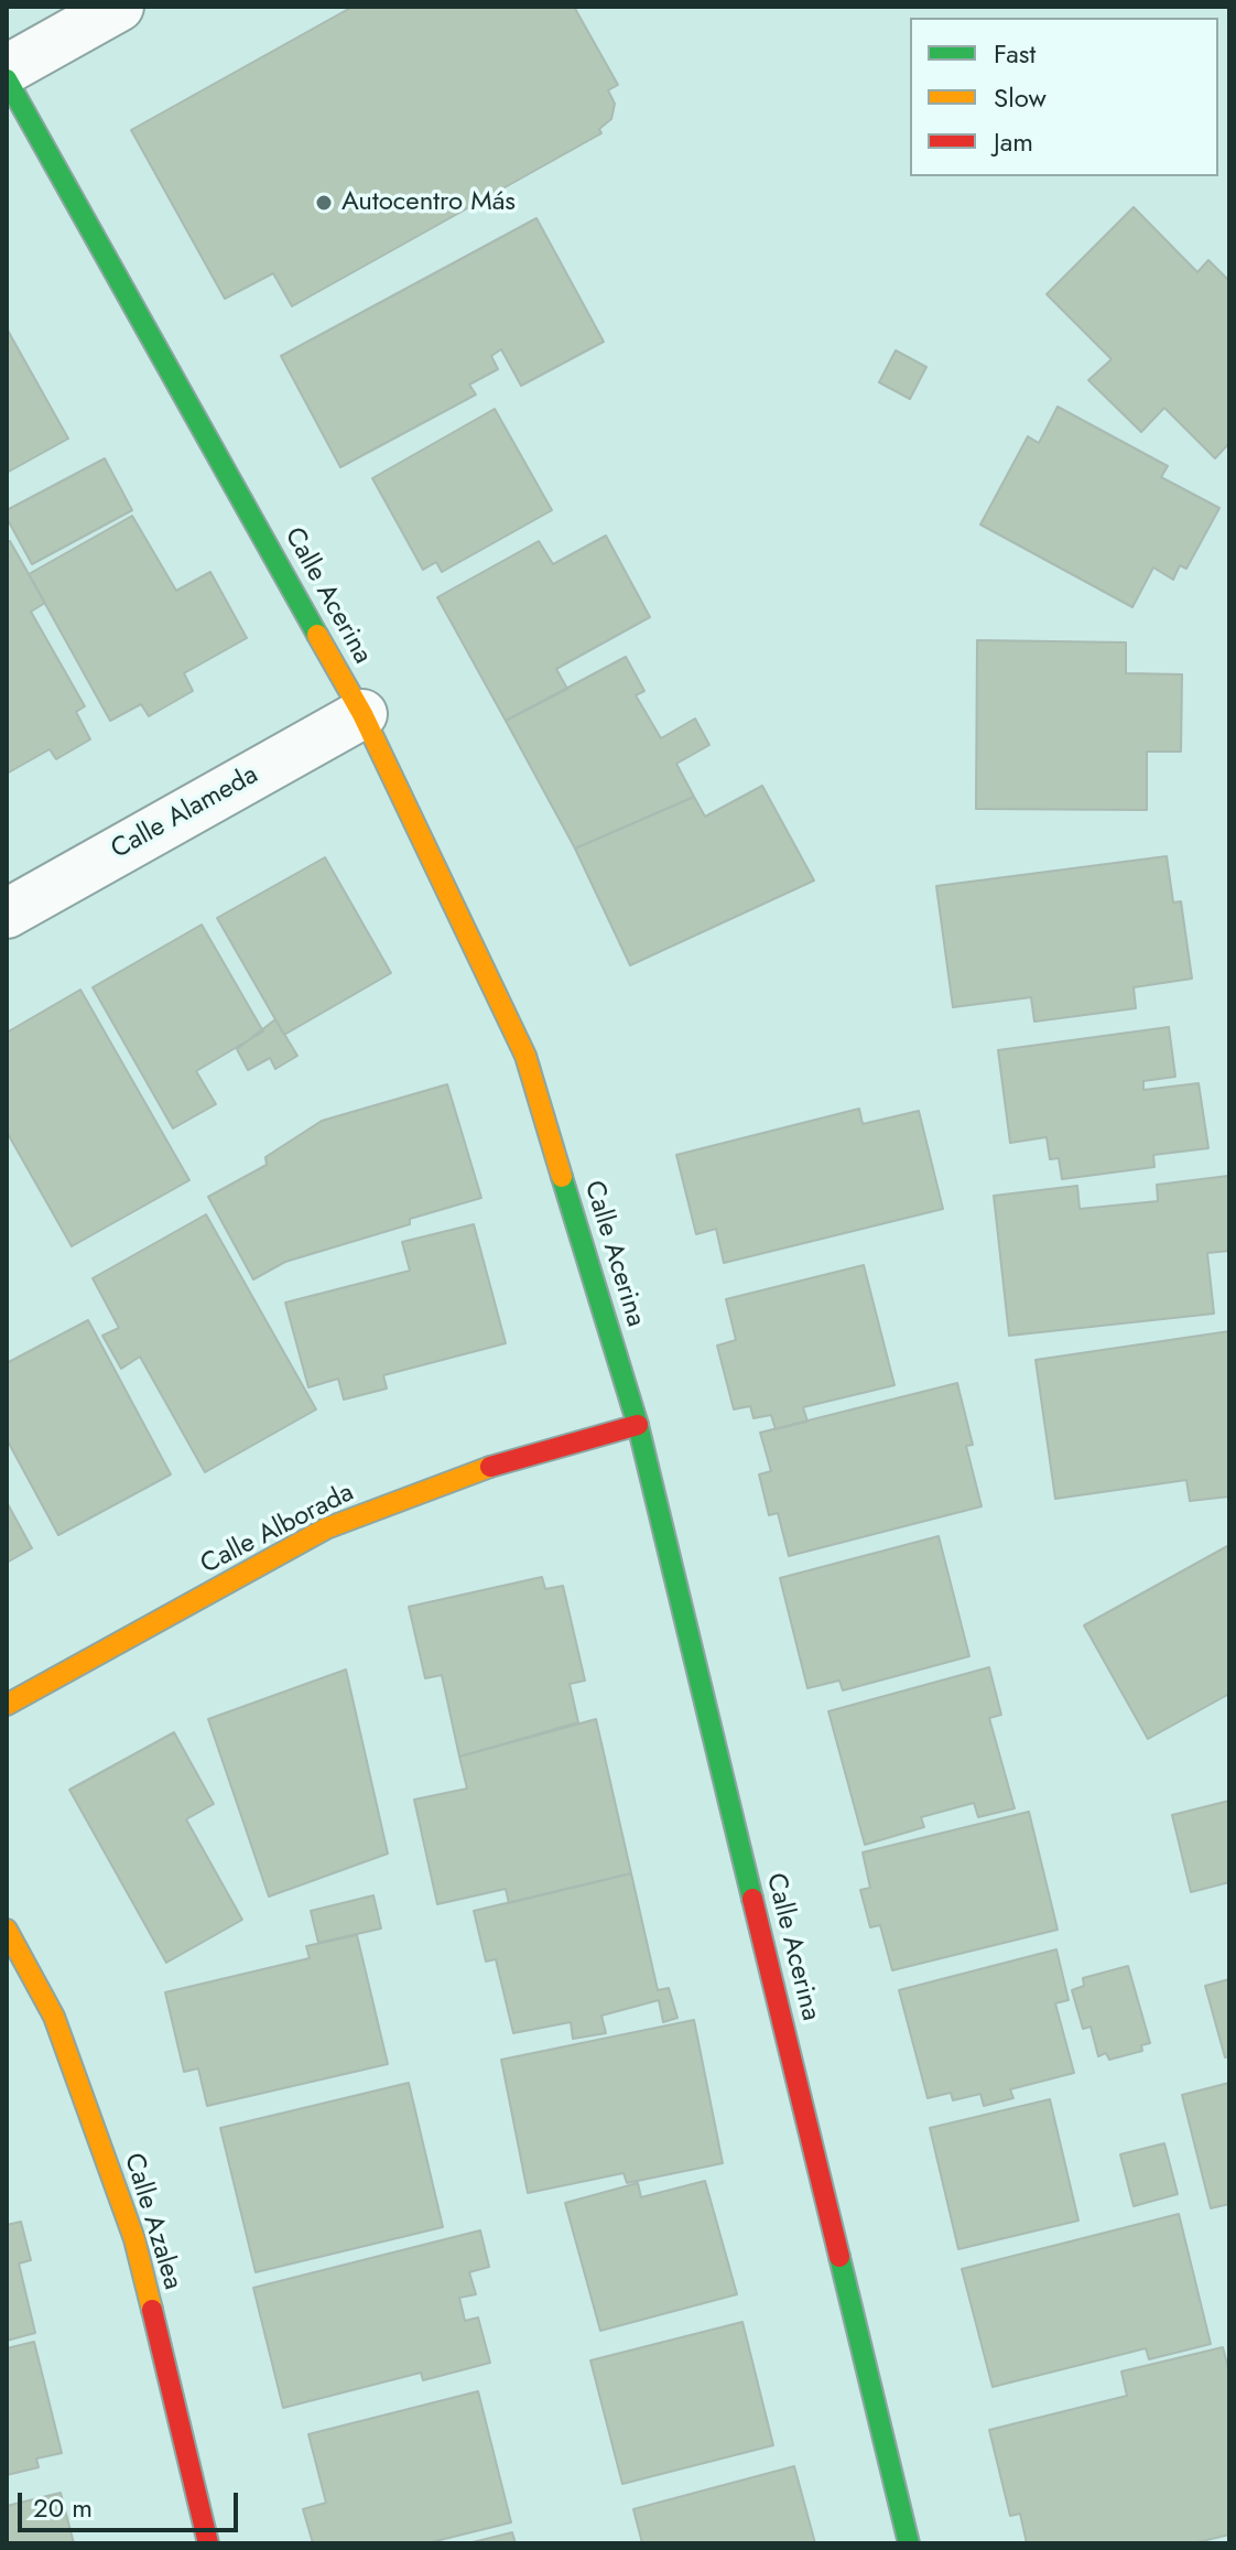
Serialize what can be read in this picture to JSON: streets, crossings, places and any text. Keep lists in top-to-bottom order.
{
  "streets": {
    "street": [
      "Calle Acerina",
      "Calle Alameda",
      "Calle Alborada",
      "Calle Azalea"
    ]
  },
  "crossings": [
    ["Calle Acerina", "Calle Alameda"],
    ["Calle Acerina", "Calle Alborada"]
  ],
  "places": ["Autocentro Más"],
  "legend": ["Fast", "Slow", "Jam"],
  "scale_bar": "20 m"
}
